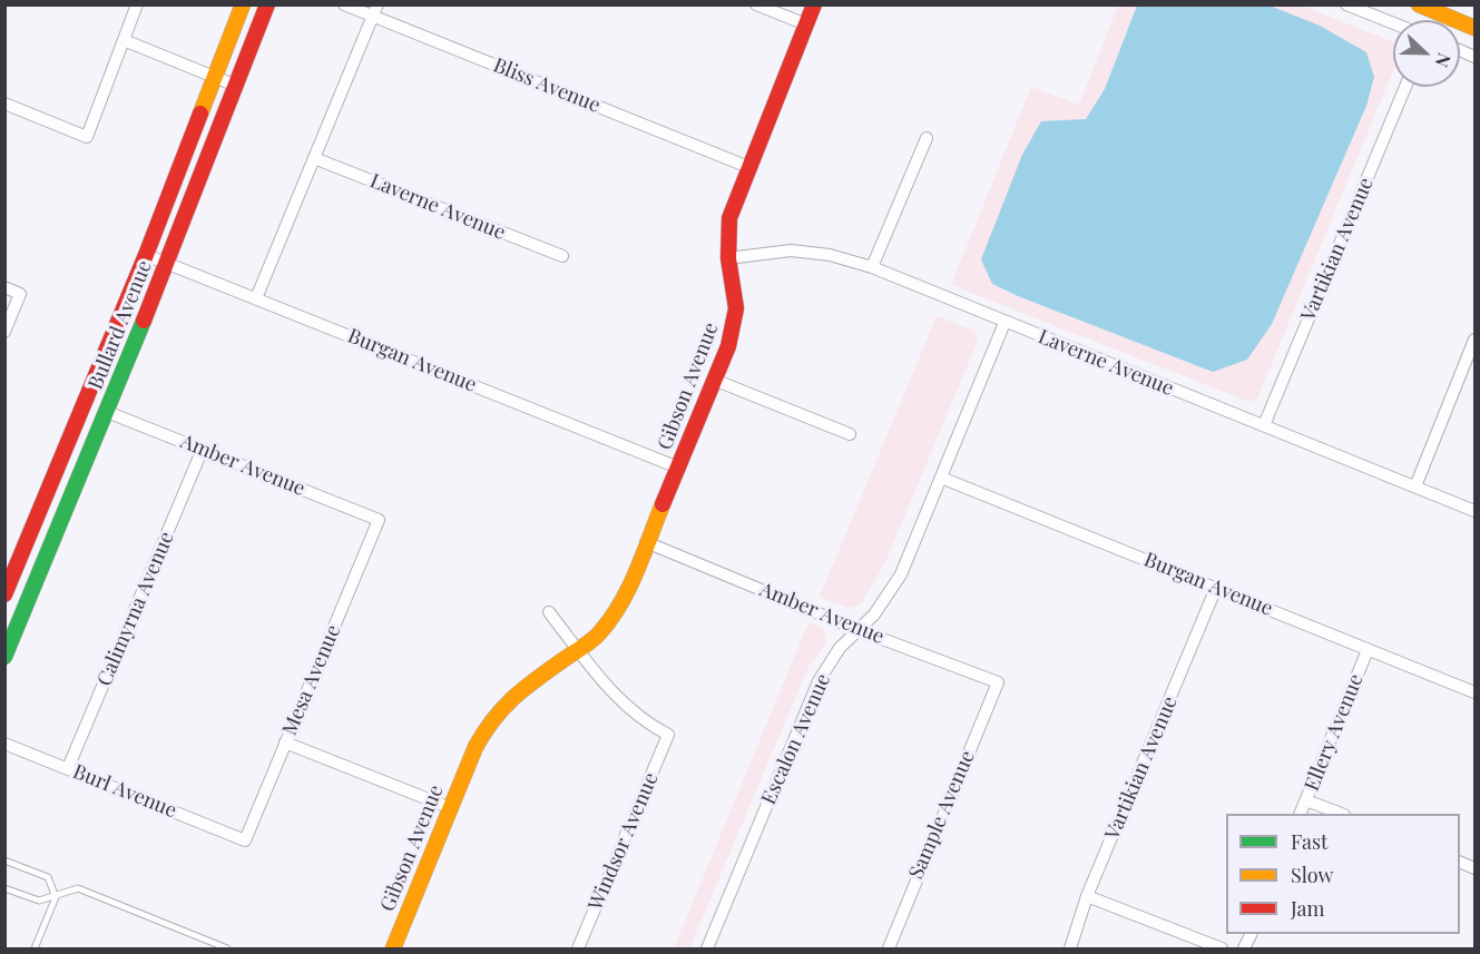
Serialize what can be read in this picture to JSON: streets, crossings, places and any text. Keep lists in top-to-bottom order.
{
  "streets": {
    "main road": ["Bullard Avenue", "Gibson Avenue"],
    "street": [
      "Bliss Avenue",
      "Laverne Avenue",
      "Vartikian Avenue",
      "Burgan Avenue",
      "Amber Avenue",
      "Calimyrna Avenue",
      "Mesa Avenue",
      "Ellery Avenue",
      "Escalon Avenue",
      "Burl Avenue",
      "Sample Avenue",
      "Windsor Avenue"
    ]
  },
  "crossings": [
    ["Bliss Avenue", "Gibson Avenue"],
    ["Laverne Avenue", "Vartikian Avenue"],
    ["Laverne Avenue", "Gibson Avenue"],
    ["Laverne Avenue", "Escalon Avenue"],
    ["Vartikian Avenue", "Burgan Avenue"],
    ["Bullard Avenue", "Burgan Avenue"],
    ["Bullard Avenue", "Amber Avenue"],
    ["Burgan Avenue", "Gibson Avenue"],
    ["Burgan Avenue", "Ellery Avenue"],
    ["Burgan Avenue", "Escalon Avenue"],
    ["Gibson Avenue", "Amber Avenue"],
    ["Gibson Avenue", "Windsor Avenue"],
    ["Amber Avenue", "Calimyrna Avenue"],
    ["Amber Avenue", "Mesa Avenue"],
    ["Amber Avenue", "Escalon Avenue"],
    ["Amber Avenue", "Sample Avenue"],
    ["Calimyrna Avenue", "Burl Avenue"],
    ["Mesa Avenue", "Burl Avenue"]
  ],
  "legend": ["Fast", "Slow", "Jam"],
  "north": "right"
}
